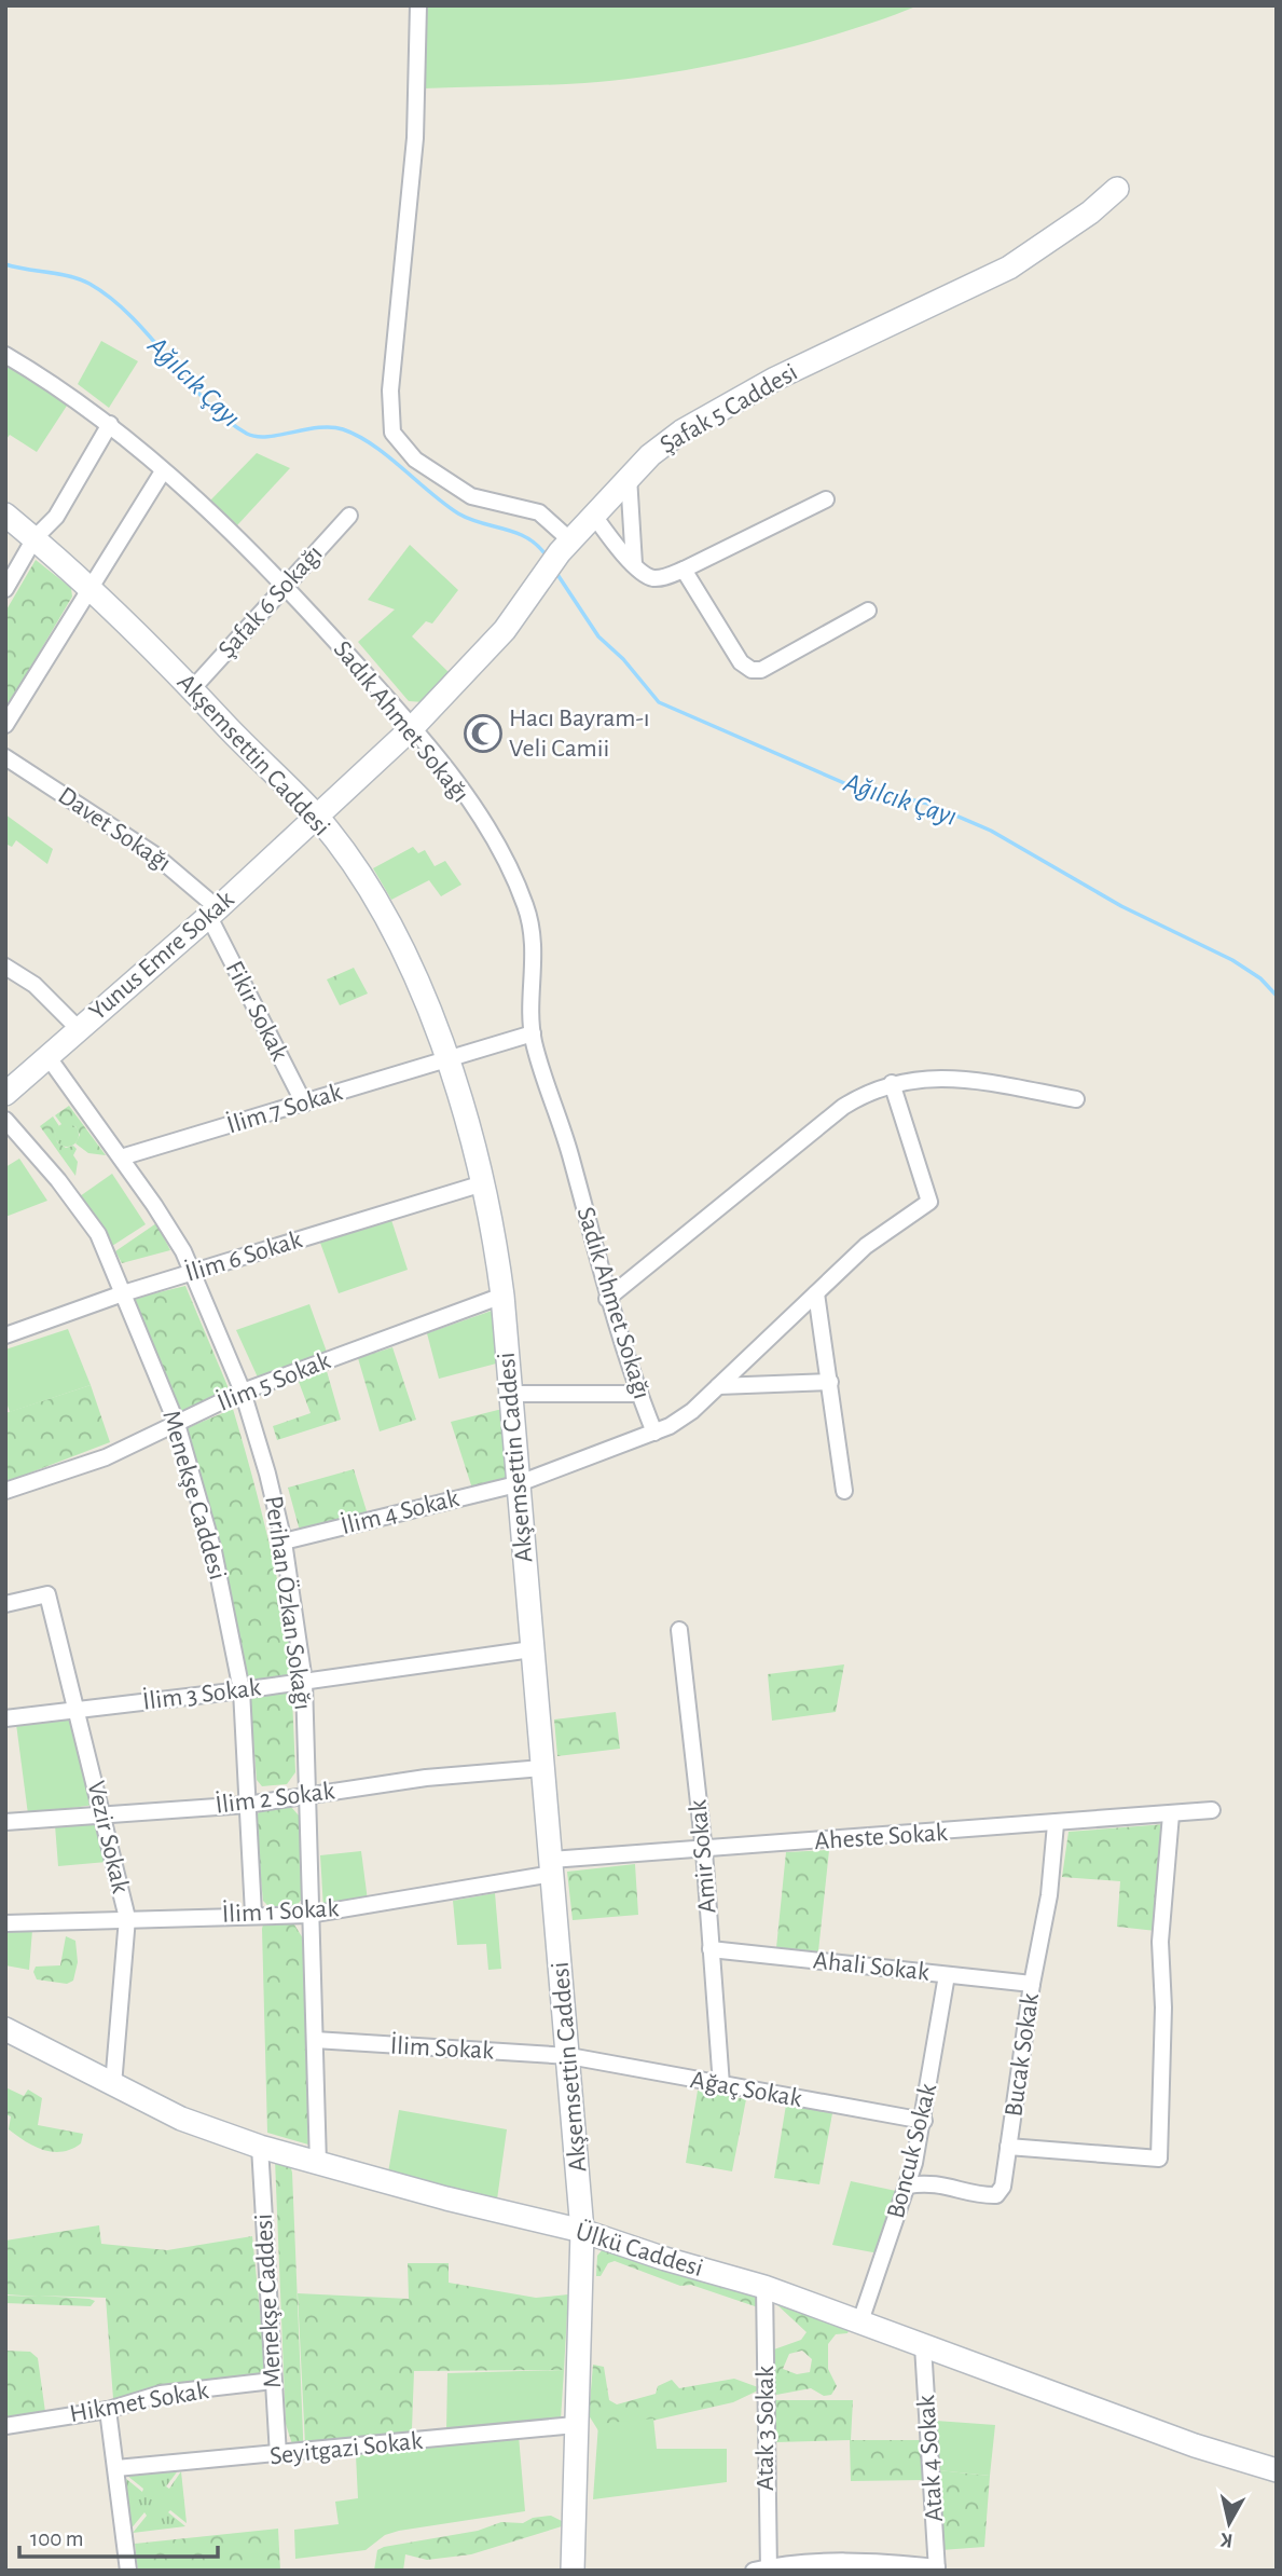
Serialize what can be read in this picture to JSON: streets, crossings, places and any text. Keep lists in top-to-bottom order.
{
  "streets": {
    "street": [
      "Şafak 5 Caddesi",
      "Şafak 6 Sokağı",
      "Sadık Ahmet Sokağı",
      "Akşemsettin Caddesi",
      "Davet Sokağı",
      "Yunus Emre Sokak",
      "Fikir Sokak",
      "İlim 7 Sokak",
      "İlim 6 Sokak",
      "İlim 5 Sokak",
      "Menekşe Caddesi",
      "İlim 4 Sokak",
      "Perihan Özkan Sokağı",
      "İlim 3 Sokak",
      "İlim 2 Sokak",
      "Vezir Sokak",
      "Aheste Sokak",
      "Amir Sokak",
      "İlim 1 Sokak",
      "Ahali Sokak",
      "İlim Sokak",
      "Bucak Sokak",
      "Ağaç Sokak",
      "Boncuk Sokak",
      "Ülkü Caddesi",
      "Hikmet Sokak",
      "Atak 3 Sokak",
      "Seyitgazi Sokak",
      "Atak 4 Sokak"
    ]
  },
  "crossings": [
    ["Şafak 5 Caddesi", "Sadık Ahmet Sokağı"],
    ["Şafak 5 Caddesi", "Akşemsettin Caddesi"],
    ["Şafak 5 Caddesi", "Yunus Emre Sokak"],
    ["Şafak 6 Sokağı", "Sadık Ahmet Sokağı"],
    ["Şafak 6 Sokağı", "Akşemsettin Caddesi"],
    ["Sadık Ahmet Sokağı", "İlim 7 Sokak"],
    ["Sadık Ahmet Sokağı", "İlim 4 Sokak"],
    ["Akşemsettin Caddesi", "Yunus Emre Sokak"],
    ["Akşemsettin Caddesi", "İlim 7 Sokak"],
    ["Akşemsettin Caddesi", "İlim 6 Sokak"],
    ["Akşemsettin Caddesi", "İlim 5 Sokak"],
    ["Akşemsettin Caddesi", "İlim 4 Sokak"],
    ["Akşemsettin Caddesi", "İlim 3 Sokak"],
    ["Akşemsettin Caddesi", "İlim 2 Sokak"],
    ["Akşemsettin Caddesi", "Aheste Sokak"],
    ["Akşemsettin Caddesi", "İlim 1 Sokak"],
    ["Akşemsettin Caddesi", "İlim Sokak"],
    ["Akşemsettin Caddesi", "Ağaç Sokak"],
    ["Akşemsettin Caddesi", "Ülkü Caddesi"],
    ["Akşemsettin Caddesi", "Seyitgazi Sokak"],
    ["Davet Sokağı", "Yunus Emre Sokak"],
    ["Davet Sokağı", "Fikir Sokak"],
    ["Yunus Emre Sokak", "Fikir Sokak"],
    ["Yunus Emre Sokak", "Perihan Özkan Sokağı"],
    ["Fikir Sokak", "İlim 7 Sokak"],
    ["İlim 7 Sokak", "Perihan Özkan Sokağı"],
    ["İlim 6 Sokak", "Menekşe Caddesi"],
    ["İlim 6 Sokak", "Perihan Özkan Sokağı"],
    ["İlim 5 Sokak", "Menekşe Caddesi"],
    ["İlim 5 Sokak", "Perihan Özkan Sokağı"],
    ["Menekşe Caddesi", "İlim 3 Sokak"],
    ["Menekşe Caddesi", "İlim 2 Sokak"],
    ["Menekşe Caddesi", "İlim 1 Sokak"],
    ["Menekşe Caddesi", "Ülkü Caddesi"],
    ["Menekşe Caddesi", "Hikmet Sokak"],
    ["Menekşe Caddesi", "Seyitgazi Sokak"],
    ["İlim 4 Sokak", "Perihan Özkan Sokağı"],
    ["Perihan Özkan Sokağı", "İlim 3 Sokak"],
    ["Perihan Özkan Sokağı", "İlim 2 Sokak"],
    ["Perihan Özkan Sokağı", "İlim 1 Sokak"],
    ["Perihan Özkan Sokağı", "İlim Sokak"],
    ["Perihan Özkan Sokağı", "Ülkü Caddesi"],
    ["İlim 3 Sokak", "Vezir Sokak"],
    ["İlim 2 Sokak", "Vezir Sokak"],
    ["Vezir Sokak", "İlim 1 Sokak"],
    ["Vezir Sokak", "Ülkü Caddesi"],
    ["Aheste Sokak", "Amir Sokak"],
    ["Aheste Sokak", "İlim 1 Sokak"],
    ["Aheste Sokak", "Bucak Sokak"],
    ["Amir Sokak", "Ahali Sokak"],
    ["Amir Sokak", "Ağaç Sokak"],
    ["Ahali Sokak", "Bucak Sokak"],
    ["Ahali Sokak", "Boncuk Sokak"],
    ["İlim Sokak", "Ağaç Sokak"],
    ["Bucak Sokak", "Boncuk Sokak"],
    ["Ağaç Sokak", "Boncuk Sokak"],
    ["Boncuk Sokak", "Ülkü Caddesi"],
    ["Ülkü Caddesi", "Atak 3 Sokak"],
    ["Ülkü Caddesi", "Atak 4 Sokak"]
  ],
  "water": ["Ağılcık Çayı"],
  "places": {
    "mosque": ["Hacı Bayram-ı Veli Camii"]
  },
  "scale_bar": "100 m",
  "north": "bottom"
}
